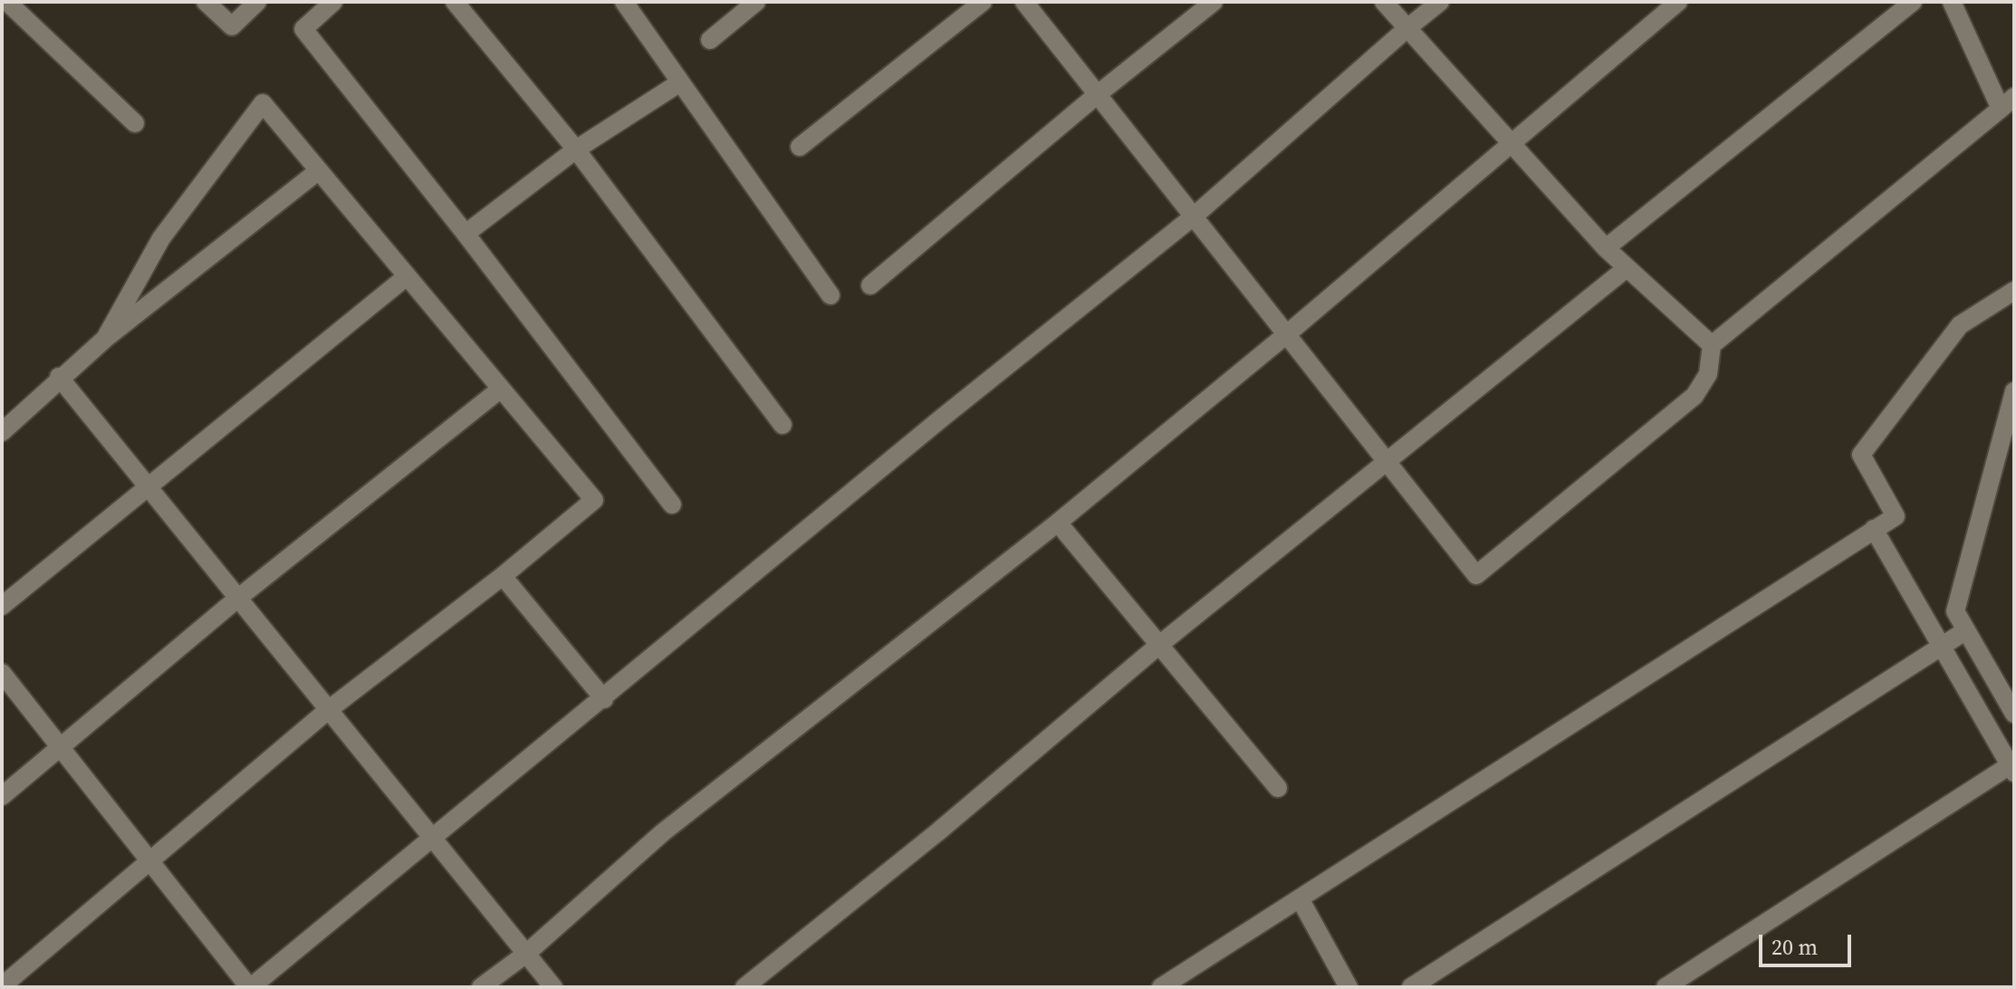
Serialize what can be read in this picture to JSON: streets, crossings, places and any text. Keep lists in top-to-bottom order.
{
  "scale_bar": "20 m"
}
